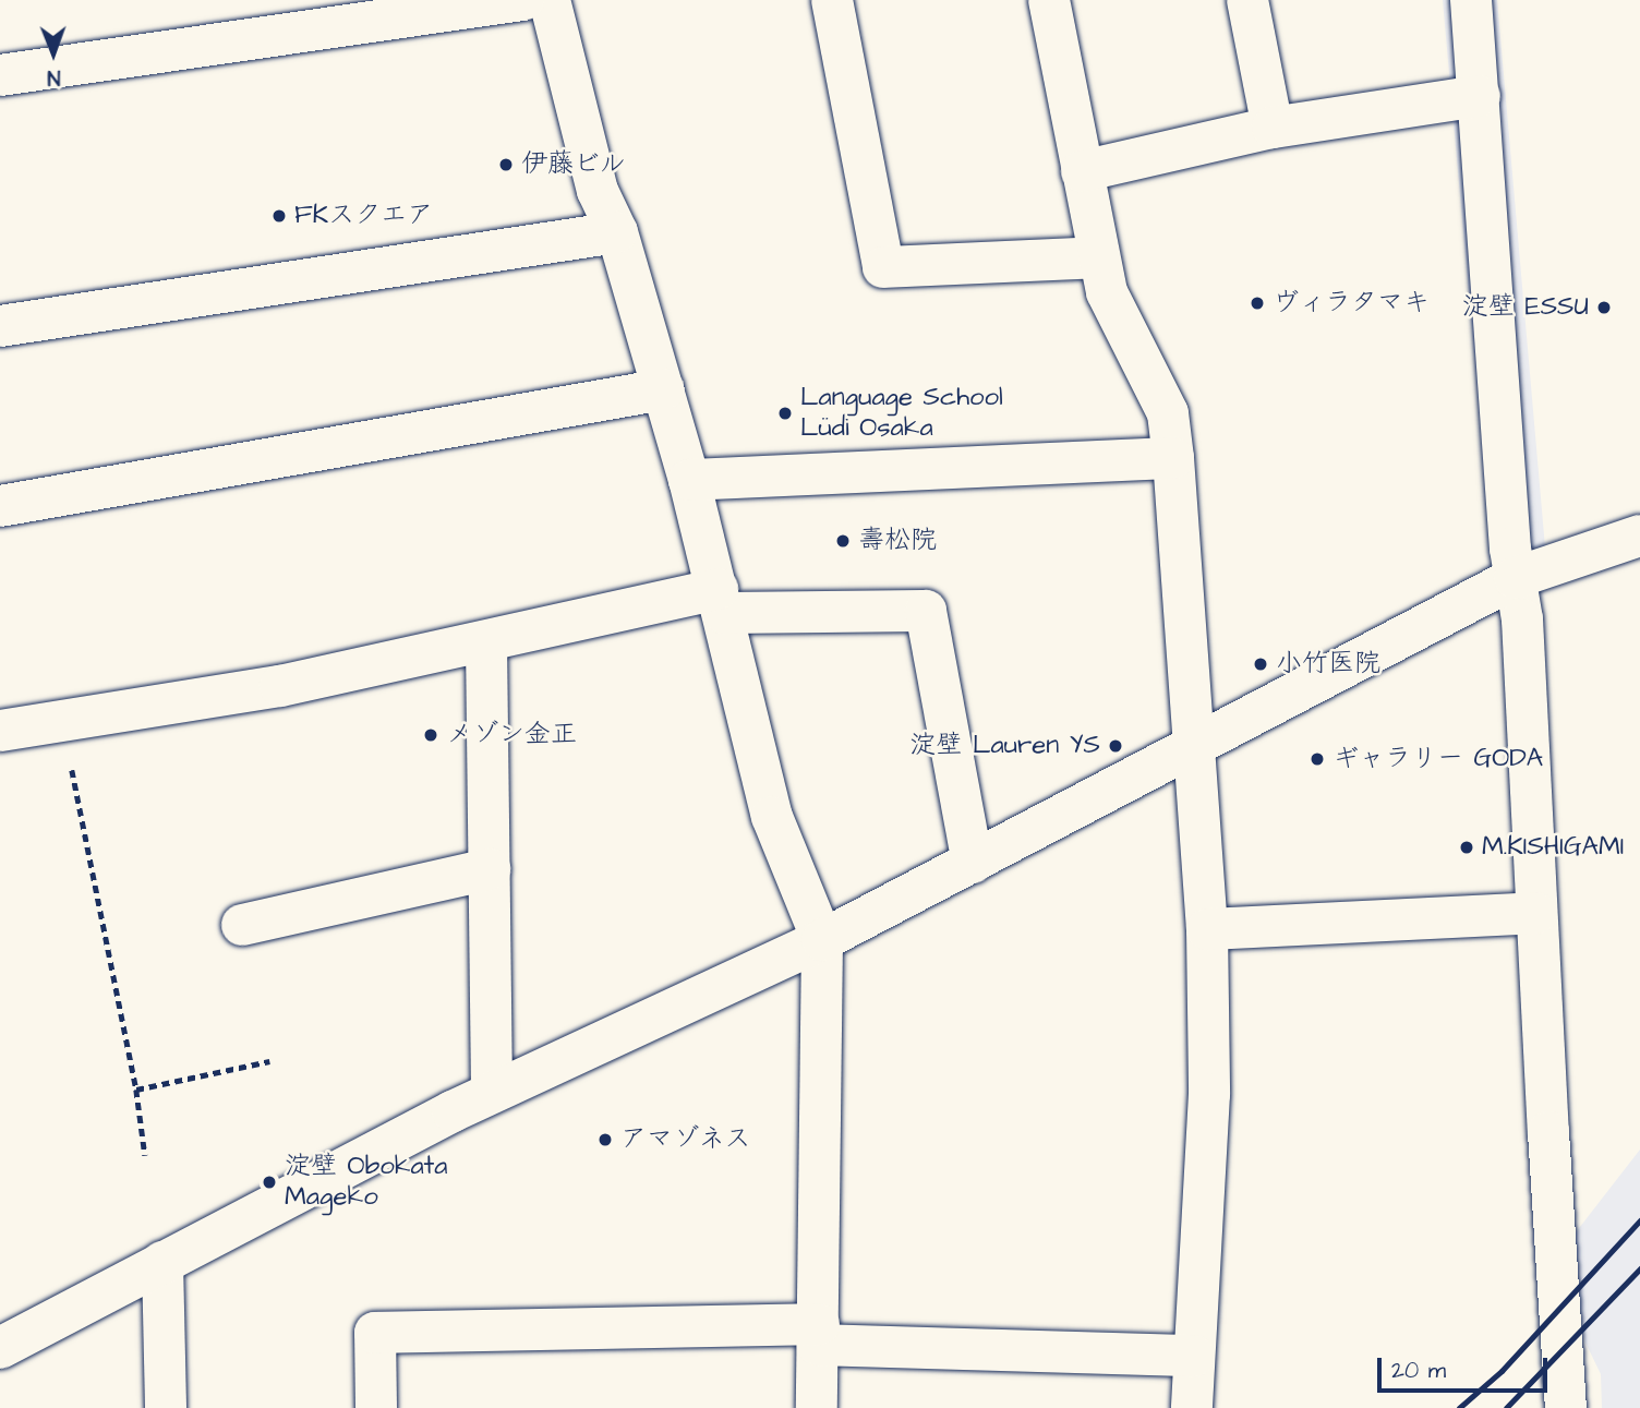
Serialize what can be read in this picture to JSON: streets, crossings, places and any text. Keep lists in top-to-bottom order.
{
  "places": [
    "伊藤ビル",
    "FKスクエア",
    "ヴィラタマキ",
    "淀壁 ESSU",
    "Language School Lüdi Osaka",
    "壽松院",
    "小竹医院",
    "メゾン金正",
    "淀壁 Lauren YS",
    "ギャラリー GODA",
    "M.KISHIGAMI",
    "アマゾネス",
    "淀壁 Obokata Mageko"
  ],
  "scale_bar": "20 m",
  "north": "bottom"
}
